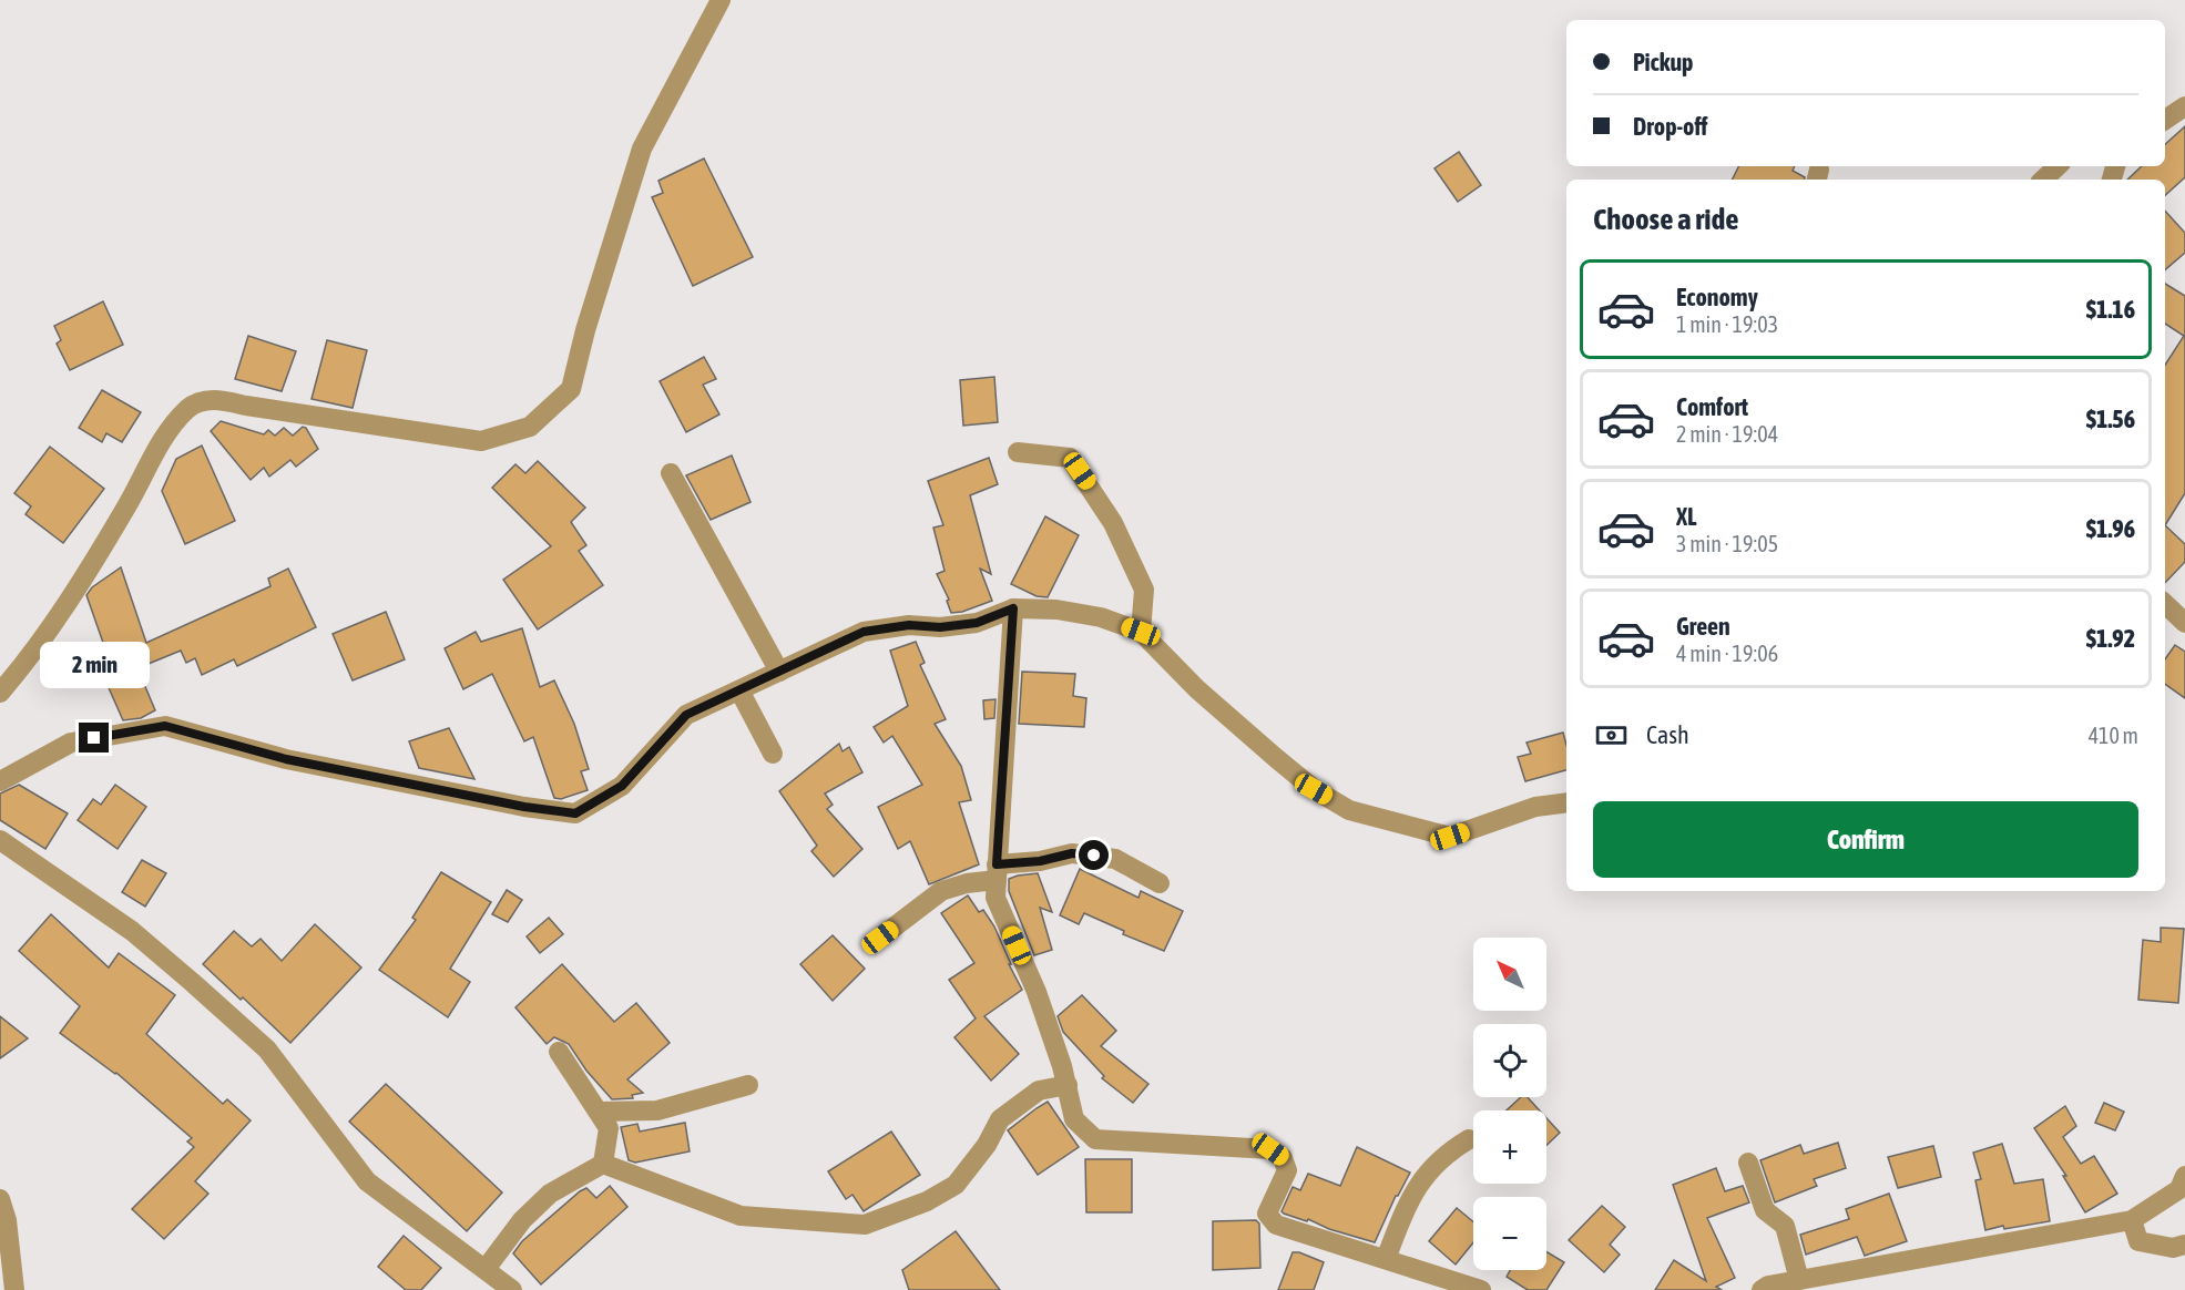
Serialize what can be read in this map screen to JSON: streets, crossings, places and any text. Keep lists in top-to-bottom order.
{
  "north": "top left",
  "page": {
    "banner": ["Pickup", "Drop-off"],
    "heading": "Choose a ride",
    "list": [
      {
        "name": "Economy",
        "note": "1 min · 19:03",
        "value": "$1.16"
      },
      {
        "name": "Comfort",
        "note": "2 min · 19:04",
        "value": "$1.56"
      },
      {
        "name": "XL",
        "note": "3 min · 19:05",
        "value": "$1.96"
      },
      {
        "name": "Green",
        "note": "4 min · 19:06",
        "value": "$1.92"
      }
    ],
    "bubble": "2 min",
    "pay": ["Cash", "410 m"],
    "buttons": "Confirm",
    "map_buttons": ["+", "−"]
  }
}
